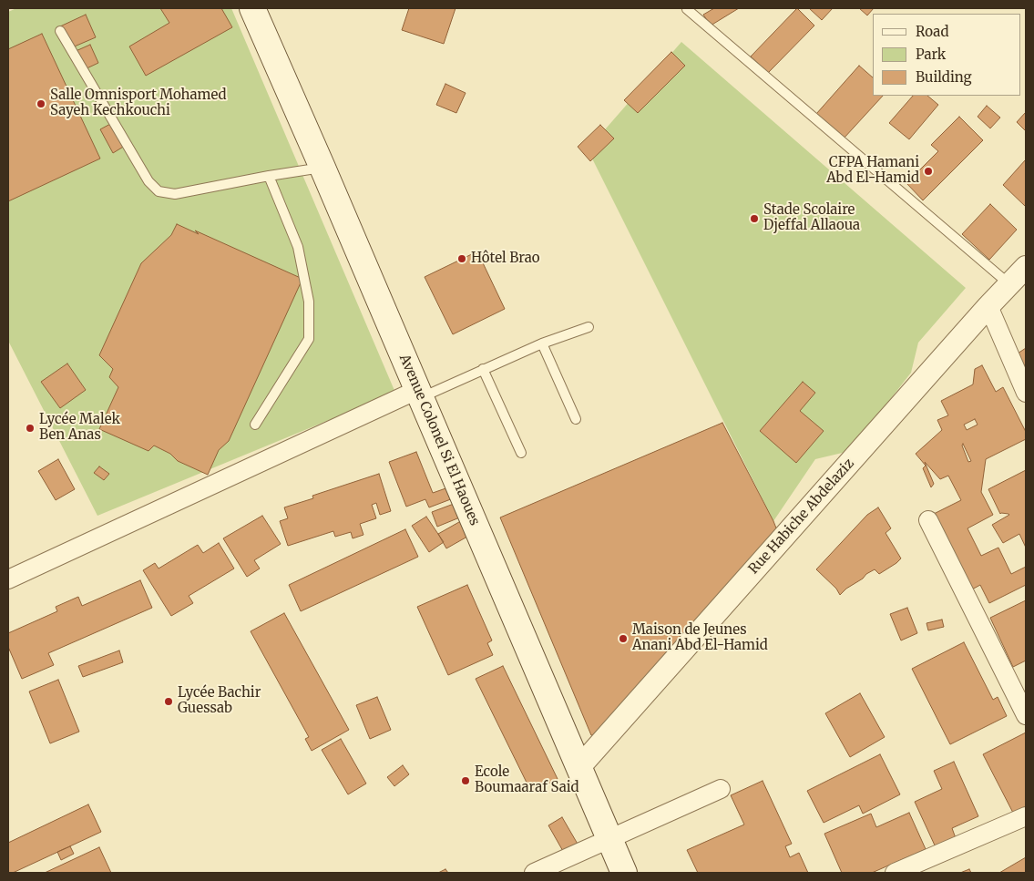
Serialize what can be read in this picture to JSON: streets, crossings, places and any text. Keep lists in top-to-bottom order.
{
  "streets": {
    "main road": ["Avenue Colonel Si El Haoues"],
    "street": ["Rue Habiche Abdelaziz"]
  },
  "crossings": [
    ["Avenue Colonel Si El Haoues", "Rue Habiche Abdelaziz"]
  ],
  "places": [
    "Salle Omnisport Mohamed Sayeh Kechkouchi",
    "CFPA Hamani Abd El-Hamid",
    "Stade Scolaire Djeffal Allaoua",
    "Hôtel Brao",
    "Lycée Malek Ben Anas",
    "Maison de Jeunes Anani Abd El-Hamid",
    "Lycée Bachir Guessab",
    "Ecole Boumaaraf Said"
  ],
  "legend": ["Road", "Park", "Building"]
}
